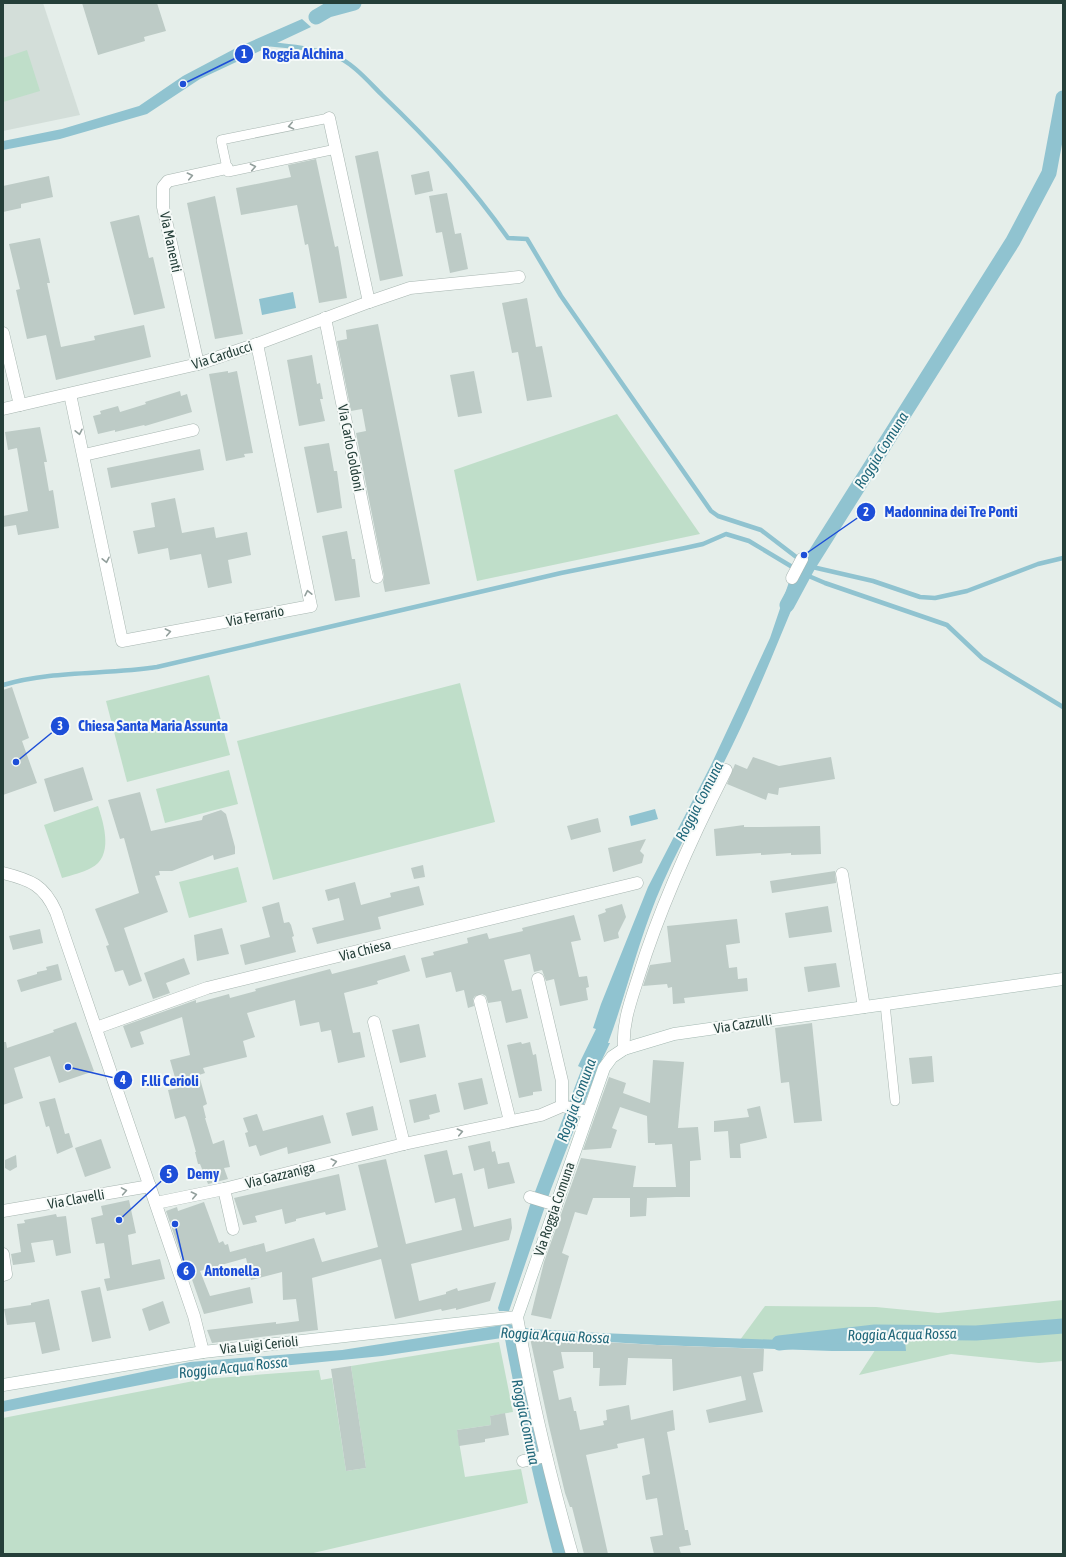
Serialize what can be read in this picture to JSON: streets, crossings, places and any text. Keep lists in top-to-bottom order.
{
  "streets": {
    "street": [
      "Via Manenti",
      "Via Carducci",
      "Via Carlo Goldoni",
      "Via Ferrario",
      "Via Chiesa",
      "Via Cazzulli",
      "Via Gazzaniga",
      "Via Clavelli",
      "Via Roggia Comuna",
      "Via Luigi Cerioli"
    ]
  },
  "crossings": [
    ["Via Manenti", "Via Carducci"],
    ["Via Carducci", "Via Carlo Goldoni"],
    ["Via Carducci", "Via Ferrario"],
    ["Via Cazzulli", "Via Roggia Comuna"],
    ["Via Roggia Comuna", "Via Luigi Cerioli"]
  ],
  "one_way": ["Via Gazzaniga", "Via Clavelli"],
  "water": ["Roggia Comuna", "Roggia Acqua Rossa"],
  "places": [
    "Roggia Alchina",
    "Madonnina dei Tre Ponti",
    "Chiesa Santa Maria Assunta",
    "F.lli Cerioli",
    "Demy",
    "Antonella"
  ]
}
